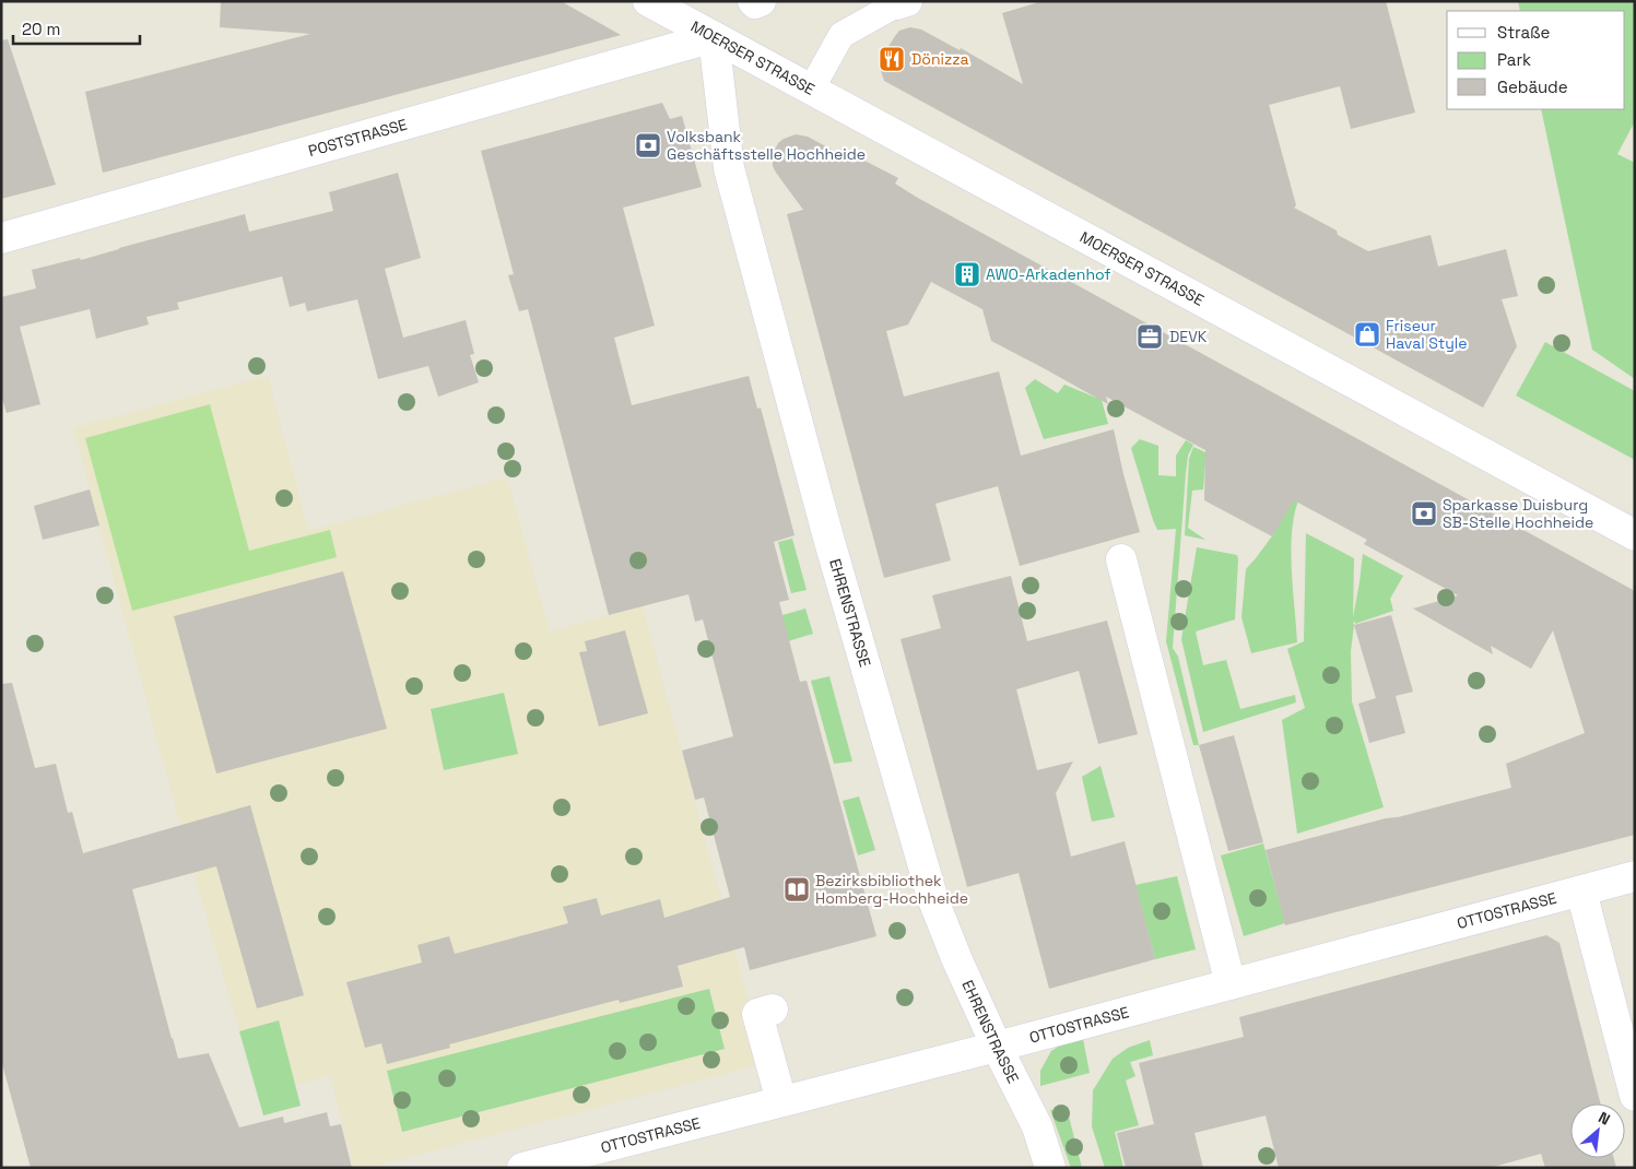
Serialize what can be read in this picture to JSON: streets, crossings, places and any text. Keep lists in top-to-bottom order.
{
  "streets": {
    "street": [
      "MOERSER STRASSE",
      "POSTSTRASSE",
      "EHRENSTRASSE",
      "OTTOSTRASSE"
    ]
  },
  "crossings": [
    ["MOERSER STRASSE", "POSTSTRASSE"],
    ["MOERSER STRASSE", "EHRENSTRASSE"],
    ["POSTSTRASSE", "EHRENSTRASSE"],
    ["EHRENSTRASSE", "OTTOSTRASSE"]
  ],
  "places": {
    "restaurant": ["Dönizza"],
    "bank": ["Volksbank Geschäftsstelle Hochheide", "Sparkasse Duisburg SB-Stelle Hochheide"],
    "building": ["AWO-Arkadenhof"],
    "shop": ["Friseur Haval Style"],
    "office": ["DEVK"],
    "library": ["Bezirksbibliothek Homberg-Hochheide"]
  },
  "legend": ["Straße", "Park", "Gebäude"],
  "scale_bar": "20 m",
  "north": "top right"
}
